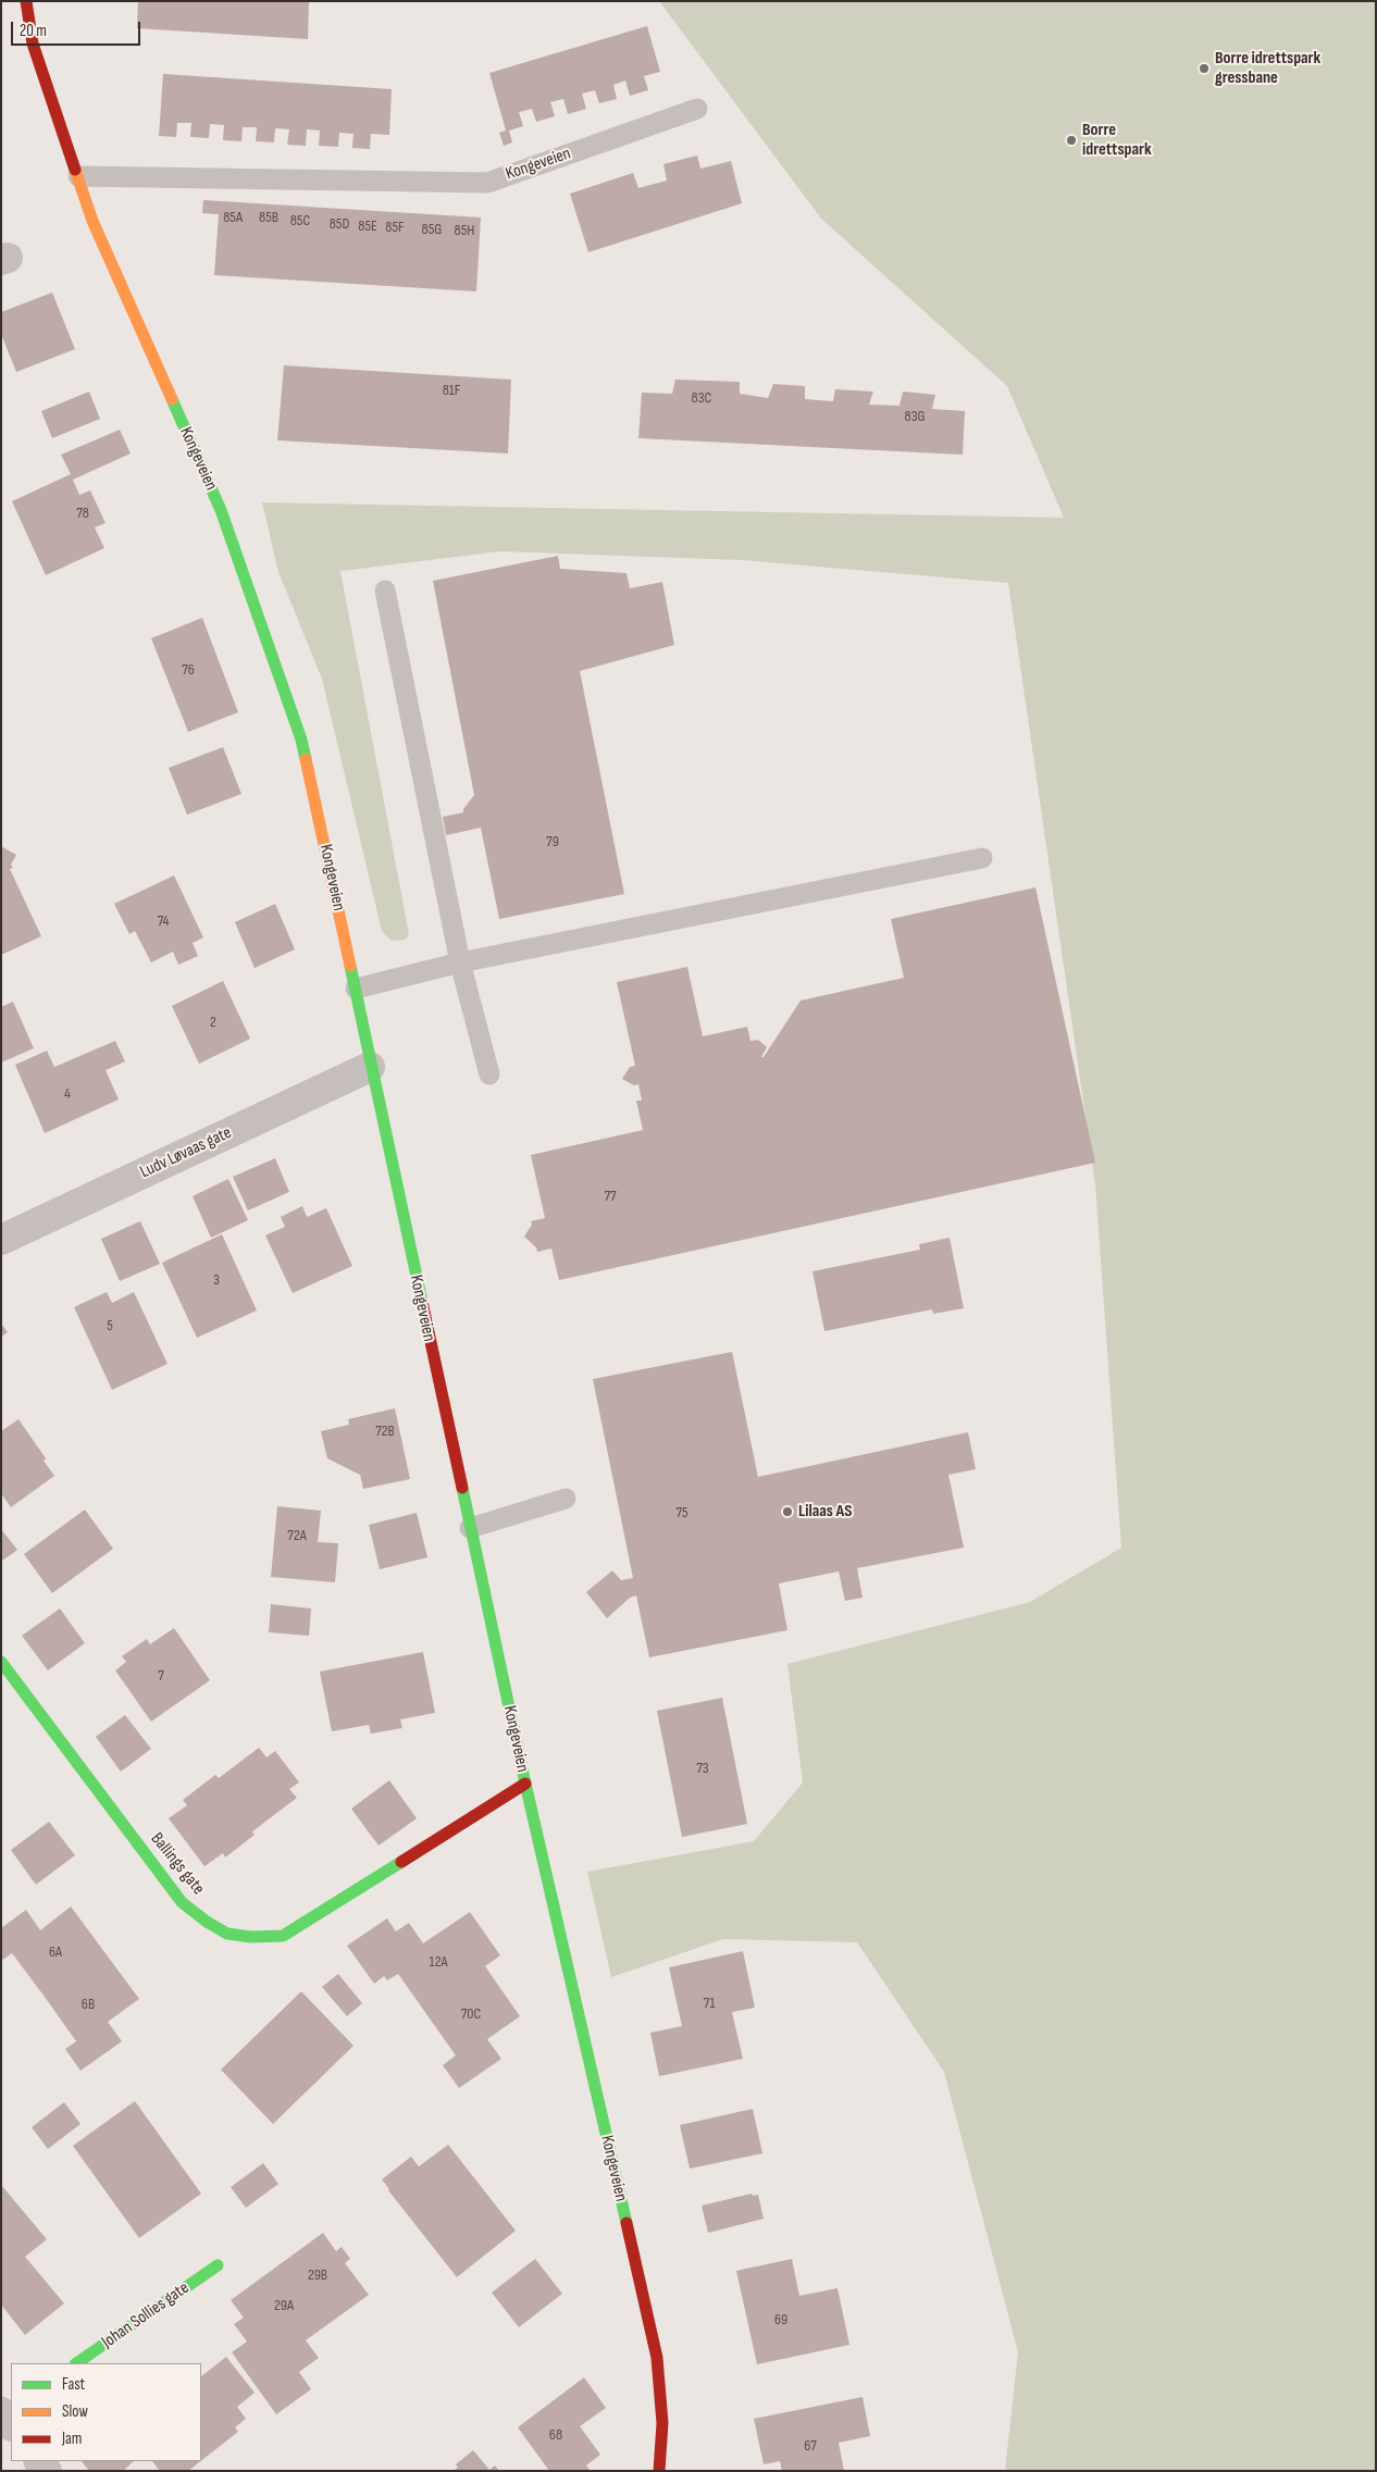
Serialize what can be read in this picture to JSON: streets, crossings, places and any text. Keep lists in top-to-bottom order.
{
  "streets": {
    "street": [
      "Kongeveien",
      "Ludv Løvaas gate",
      "Ballings gate",
      "Johan Sollies gate"
    ]
  },
  "crossings": [
    ["Kongeveien", "Ludv Løvaas gate"],
    ["Kongeveien", "Ballings gate"]
  ],
  "places": ["Borre idrettspark gressbane", "Borre idrettspark", "Lilaas AS"],
  "house_numbers": [
    "85A",
    "85B",
    "85C",
    "85D",
    "85E",
    "85F",
    "85G",
    "85H",
    "81F",
    "83C",
    "83G",
    "78",
    "76",
    "79",
    "74",
    "2",
    "4",
    "77",
    "3",
    "5",
    "72B",
    "75",
    "72A",
    "7",
    "73",
    "6A",
    "12A",
    "71",
    "6B",
    "70C",
    "29B",
    "29A",
    "69",
    "68",
    "67"
  ],
  "legend": ["Fast", "Slow", "Jam"],
  "scale_bar": "20 m"
}
